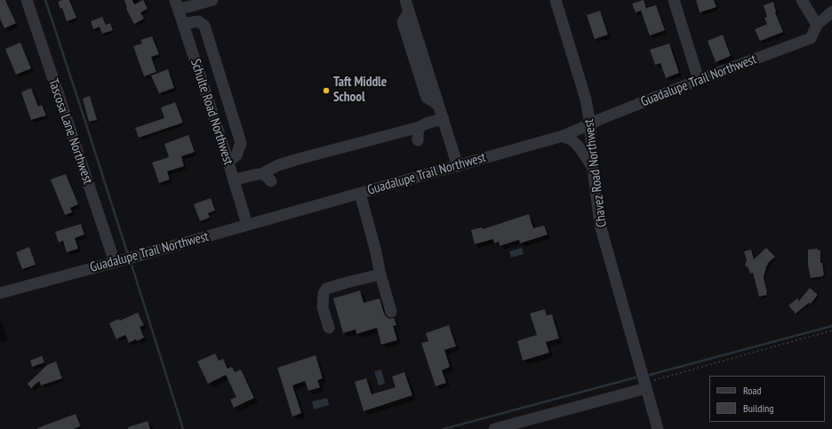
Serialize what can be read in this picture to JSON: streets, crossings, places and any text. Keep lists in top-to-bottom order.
{
  "streets": {
    "street": [
      "Guadalupe Trail Northwest",
      "Schulte Road Northwest",
      "Tascosa Lane Northwest",
      "Chavez Road Northwest"
    ]
  },
  "crossings": [
    ["Guadalupe Trail Northwest", "Schulte Road Northwest"],
    ["Guadalupe Trail Northwest", "Tascosa Lane Northwest"],
    ["Guadalupe Trail Northwest", "Chavez Road Northwest"]
  ],
  "places": ["Taft Middle School"],
  "legend": ["Road", "Building"]
}
